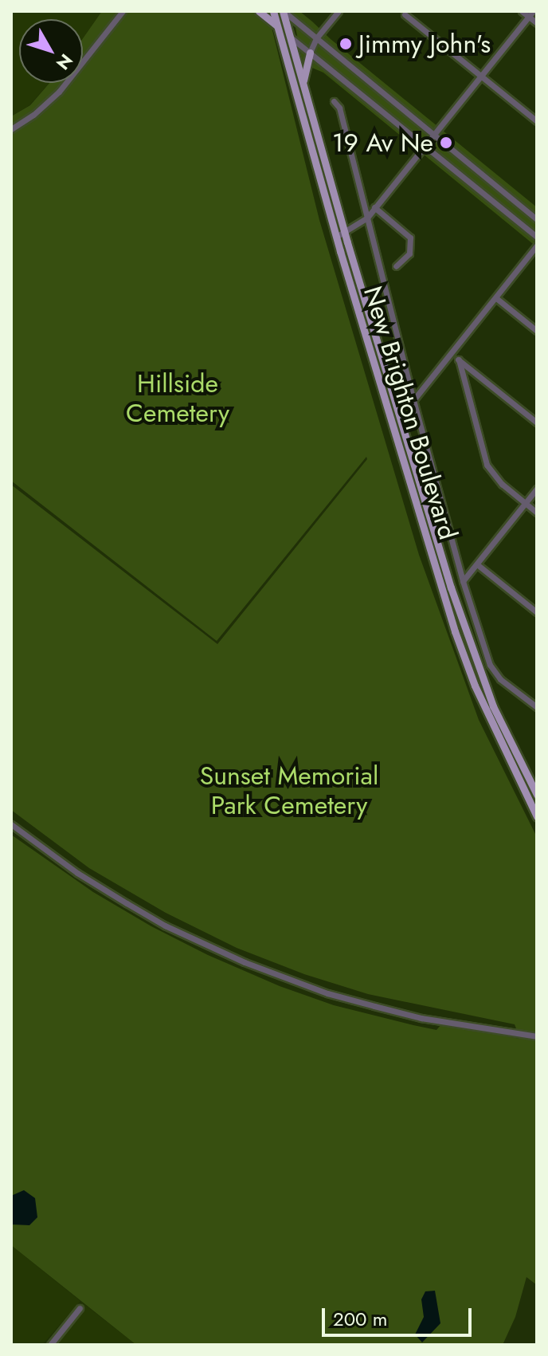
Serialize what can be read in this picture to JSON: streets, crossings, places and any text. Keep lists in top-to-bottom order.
{
  "streets": {
    "main road": ["New Brighton Boulevard"]
  },
  "parks": ["Hillside Cemetery", "Sunset Memorial Park Cemetery"],
  "places": ["Jimmy John's", "19 Av Ne"],
  "scale_bar": "200 m",
  "north": "bottom right"
}
